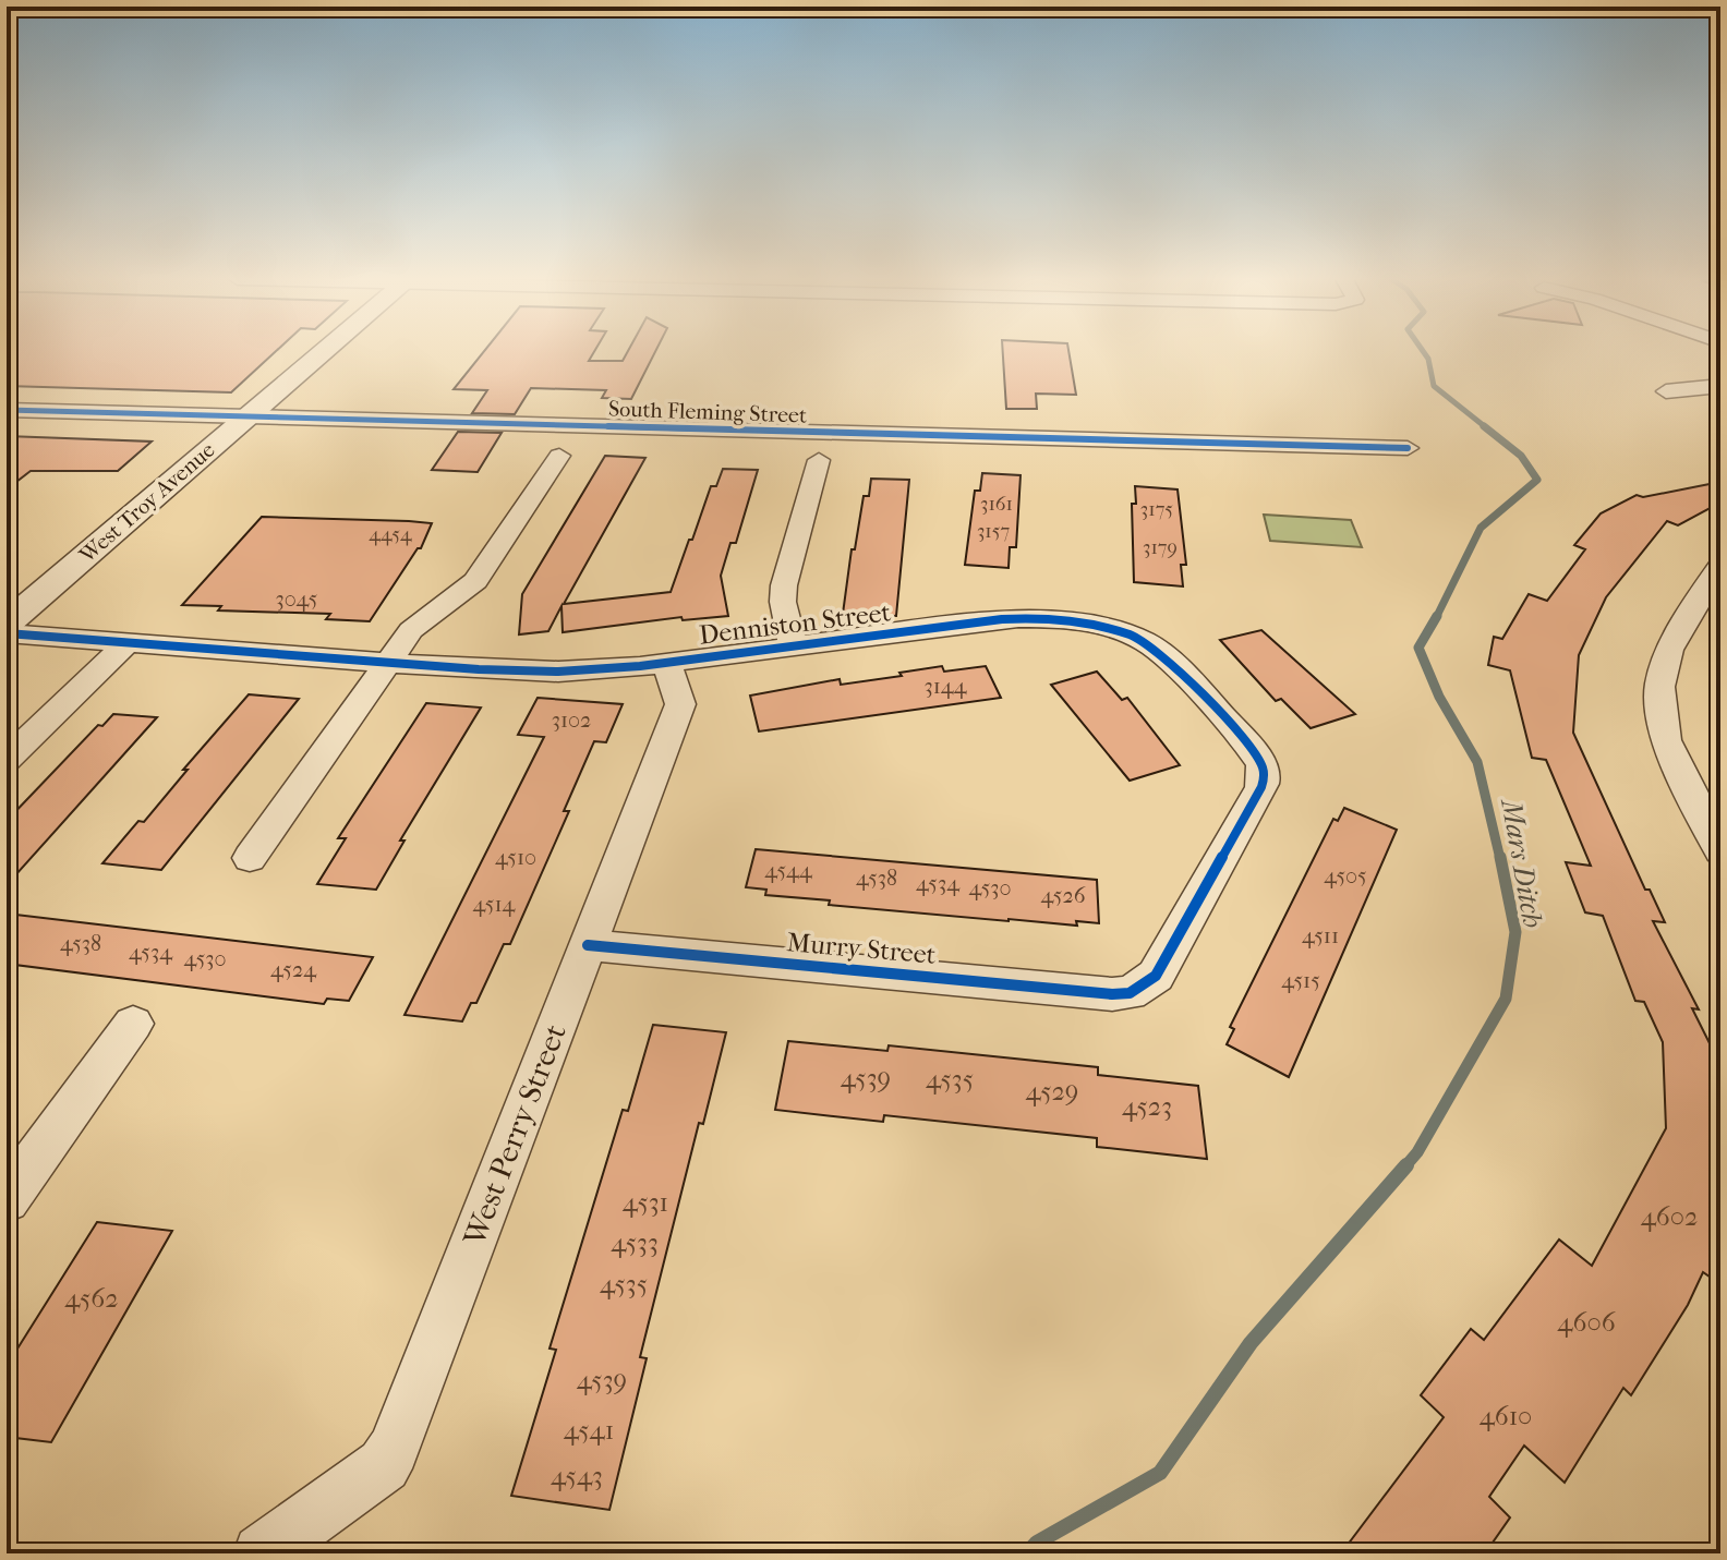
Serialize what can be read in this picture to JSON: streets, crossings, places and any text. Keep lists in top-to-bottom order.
{
  "streets": {
    "street": [
      "South Fleming Street",
      "West Troy Avenue",
      "Denniston Street",
      "Murry Street",
      "West Perry Street"
    ]
  },
  "crossings": [
    ["South Fleming Street", "West Troy Avenue"],
    ["Denniston Street", "Murry Street"],
    ["Denniston Street", "West Perry Street"],
    ["Murry Street", "West Perry Street"]
  ],
  "water": ["Mars Ditch"],
  "house_numbers": [
    "3161",
    "3175",
    "3157",
    "4454",
    "3179",
    "3045",
    "3144",
    "3102",
    "4510",
    "4544",
    "4505",
    "4538",
    "4534",
    "4530",
    "4526",
    "4514",
    "4511",
    "4538",
    "4534",
    "4530",
    "4524",
    "4515",
    "4539",
    "4535",
    "4529",
    "4523",
    "4531",
    "4602",
    "4533",
    "4535",
    "4562",
    "4606",
    "4539",
    "4610",
    "4541",
    "4543"
  ]
}
